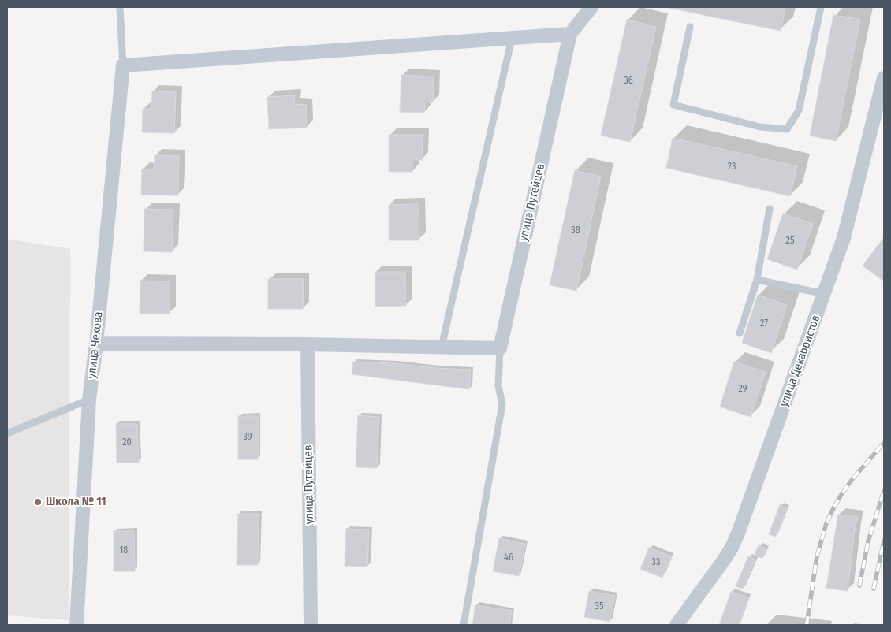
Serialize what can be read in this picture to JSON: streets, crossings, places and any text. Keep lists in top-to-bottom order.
{
  "streets": {
    "street": ["улица Путейцев", "улица Чехова", "улица Декабристов"]
  },
  "places": ["Школа № 11"],
  "house_numbers": [
    "36",
    "23",
    "38",
    "25",
    "27",
    "29",
    "39",
    "20",
    "18",
    "46",
    "33",
    "35"
  ]
}
